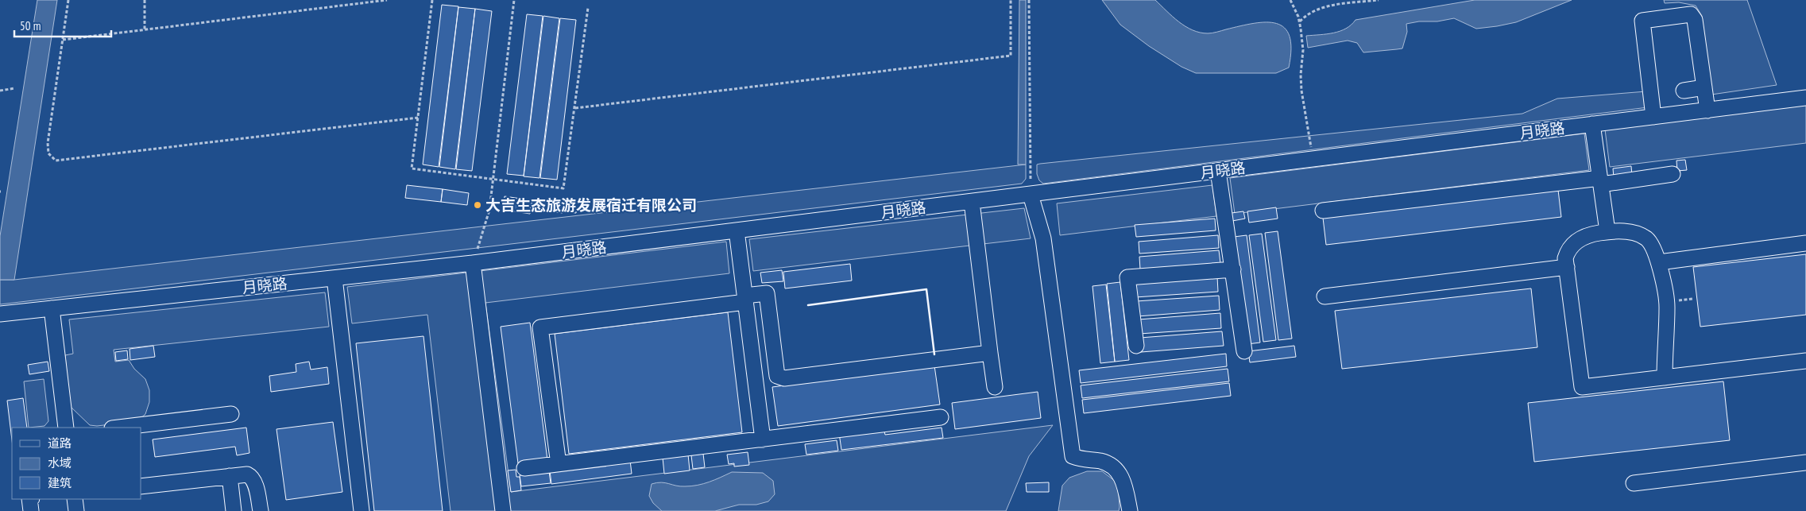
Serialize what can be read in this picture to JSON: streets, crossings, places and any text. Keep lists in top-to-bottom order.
{
  "streets": {
    "street": ["月晓路"]
  },
  "places": ["大吉生态旅游发展宿迁有限公司"],
  "legend": ["道路", "水域", "建筑"],
  "scale_bar": "50 m"
}
